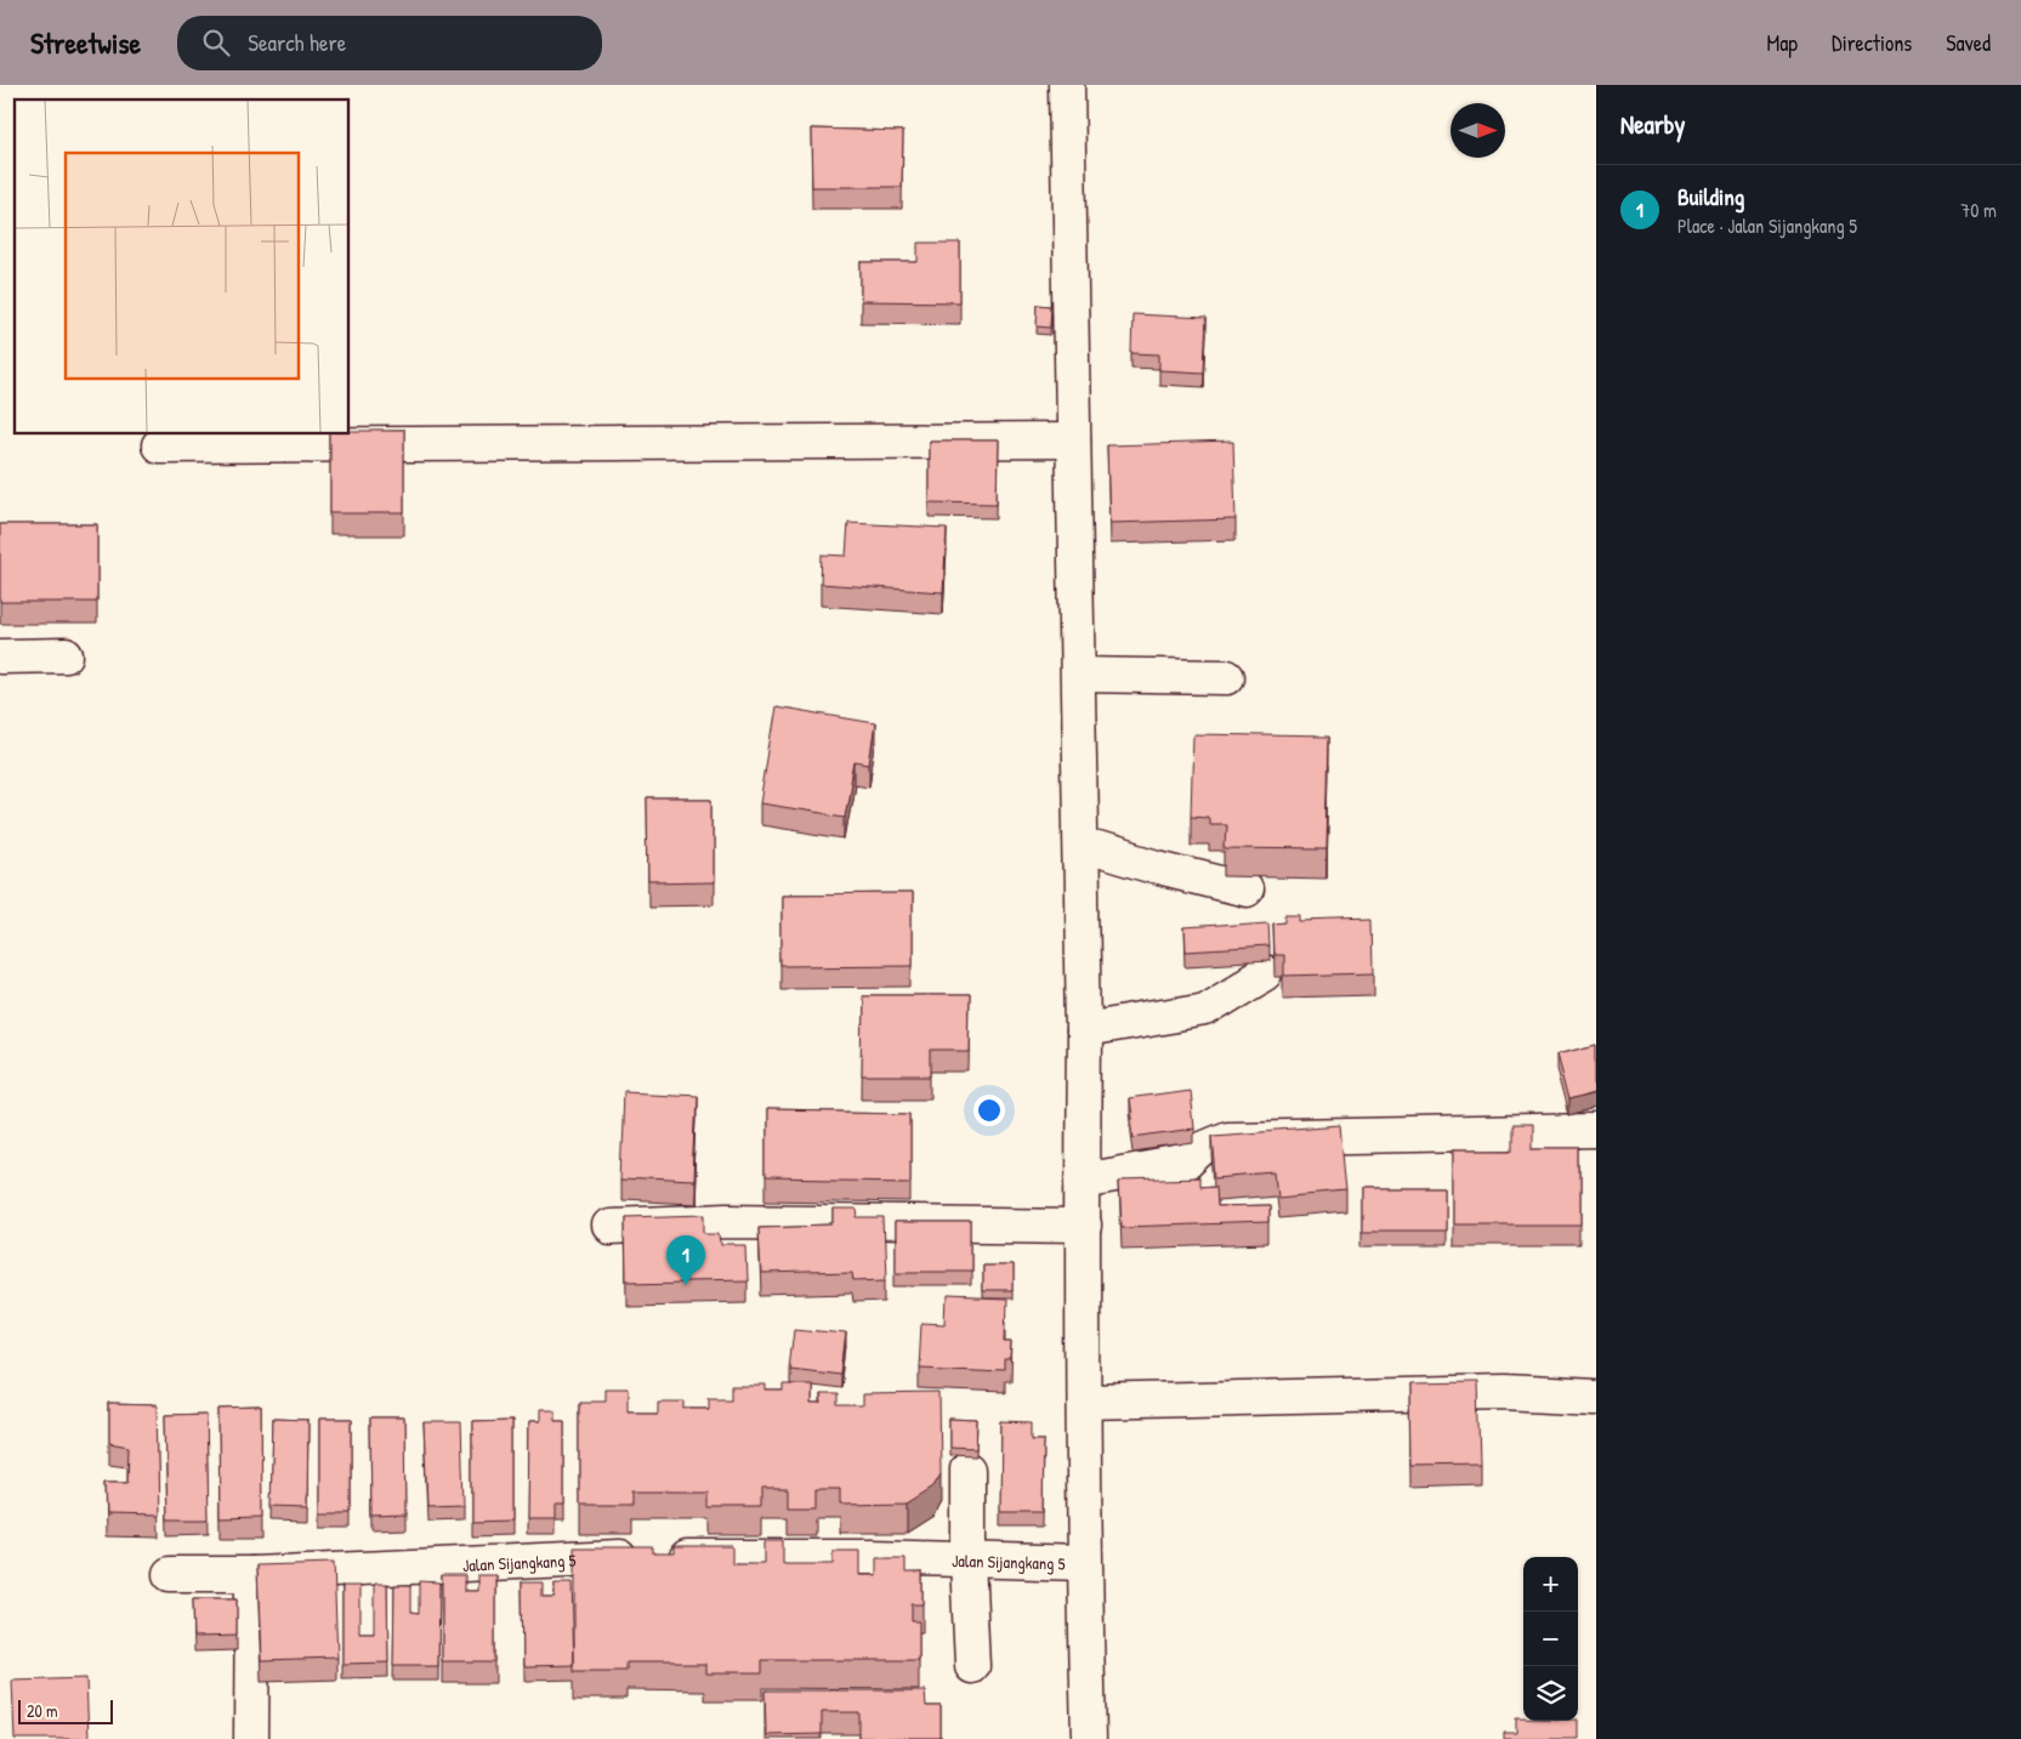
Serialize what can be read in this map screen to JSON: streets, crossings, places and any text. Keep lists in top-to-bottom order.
{
  "streets": {
    "street": ["Jalan Sijangkang 5"]
  },
  "scale_bar": "20 m",
  "north": "right",
  "page": {
    "header": "Streetwise",
    "search": "Search here",
    "nav": ["Map", "Directions", "Saved"],
    "heading": "Nearby",
    "list": [
      {
        "mark": "1",
        "name": "Building",
        "note": "Place · Jalan Sijangkang 5",
        "value": "70 m"
      }
    ],
    "pins": "1",
    "map_buttons": ["+", "−"],
    "scale": "20 m"
  }
}
